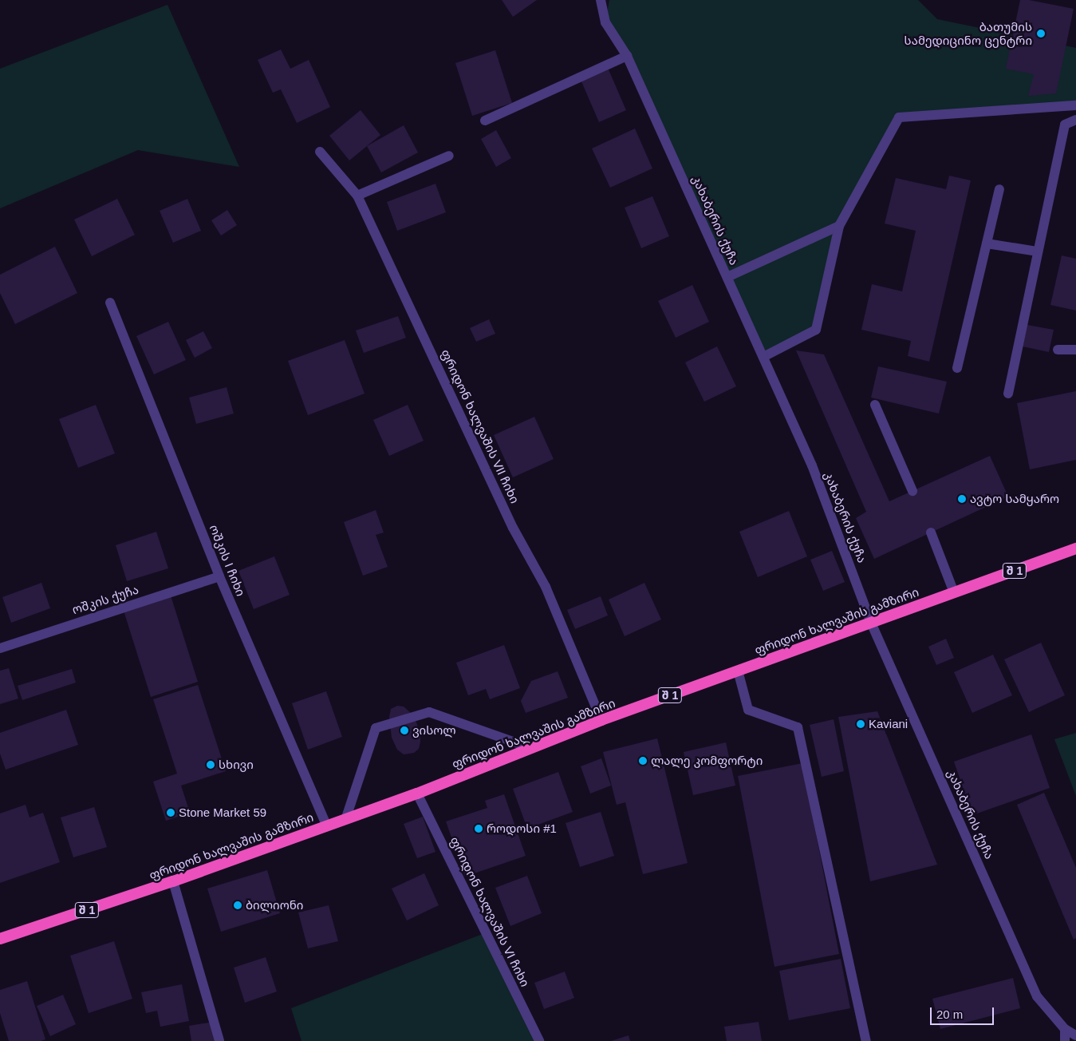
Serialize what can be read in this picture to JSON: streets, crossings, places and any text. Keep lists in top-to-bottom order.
{
  "streets": {
    "highway": ["შ 1", "ფრიდონ ხალვაშის გამზირი"],
    "street": [
      "კახაბერის ქუჩა",
      "ფრიდონ ხალვაშის VII ჩიხი",
      "ოშკის I ჩიხი",
      "ოშკის ქუჩა",
      "ფრიდონ ხალვაშის VI ჩიხი"
    ]
  },
  "crossings": [
    ["კახაბერის ქუჩა", "ფრიდონ ხალვაშის გამზირი"],
    ["ფრიდონ ხალვაშის VII ჩიხი", "ფრიდონ ხალვაშის გამზირი"],
    ["ოშკის I ჩიხი", "ოშკის ქუჩა"],
    ["ოშკის I ჩიხი", "ფრიდონ ხალვაშის გამზირი"],
    ["ფრიდონ ხალვაშის გამზირი", "ფრიდონ ხალვაშის VI ჩიხი"]
  ],
  "places": [
    "ბათუმის სამედიცინო ცენტრი",
    "ავტო სამყარო",
    "Kaviani",
    "ვისოლ",
    "ლალე კომფორტი",
    "სხივი",
    "Stone Market 59",
    "როდოსი #1",
    "ბილიონი"
  ],
  "scale_bar": "20 m"
}
